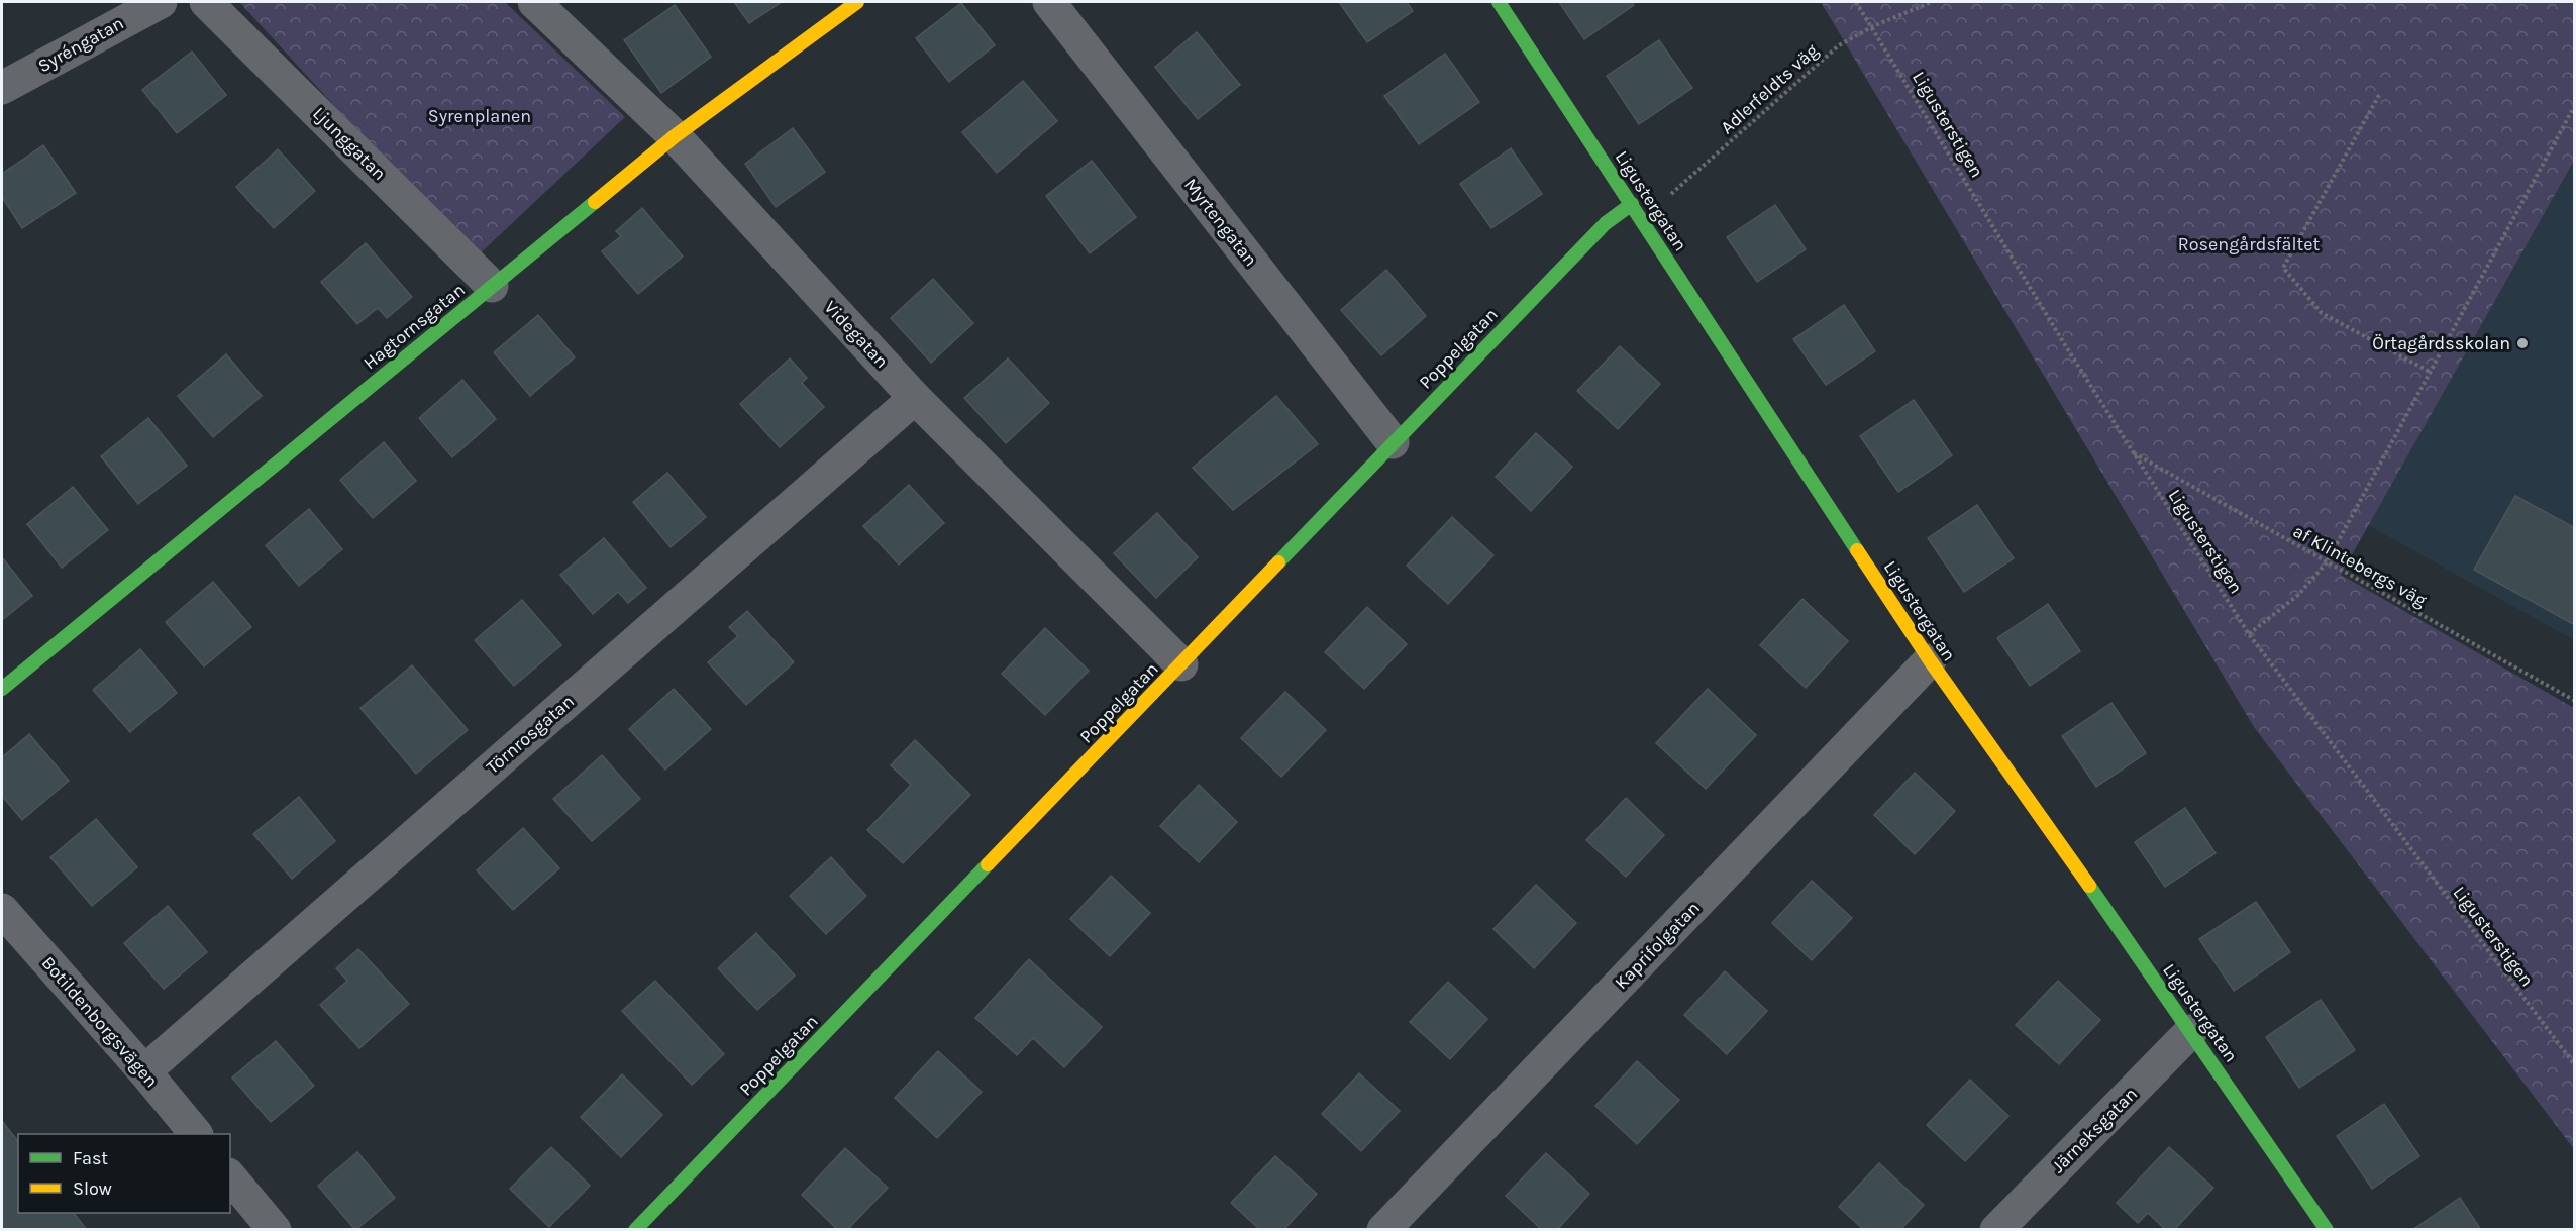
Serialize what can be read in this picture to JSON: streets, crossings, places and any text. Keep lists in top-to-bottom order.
{
  "streets": {
    "street": [
      "Syréngatan",
      "Ljunggatan",
      "Ligustergatan",
      "Myrtengatan",
      "Hagtornsgatan",
      "Videgatan",
      "Poppelgatan",
      "Törnrosgatan",
      "Kaprifolgatan",
      "Botildenborgsvägen",
      "Järneksgatan"
    ],
    "path": ["Adlerfeldts väg", "Ligusterstigen", "af Klintebergs väg"]
  },
  "crossings": [
    ["Adlerfeldts väg", "Ligusterstigen"],
    ["Adlerfeldts väg", "Ligustergatan"],
    ["Adlerfeldts väg", "Poppelgatan"],
    ["Ligusterstigen", "af Klintebergs väg"],
    ["Ljunggatan", "Hagtornsgatan"],
    ["Ligustergatan", "Poppelgatan"],
    ["Ligustergatan", "Kaprifolgatan"],
    ["Ligustergatan", "Järneksgatan"],
    ["Myrtengatan", "Poppelgatan"],
    ["Hagtornsgatan", "Videgatan"],
    ["Videgatan", "Poppelgatan"],
    ["Videgatan", "Törnrosgatan"],
    ["Törnrosgatan", "Botildenborgsvägen"]
  ],
  "parks": ["Syrenplanen", "Rosengårdsfältet"],
  "places": ["Örtagårdsskolan"],
  "legend": ["Fast", "Slow"]
}
